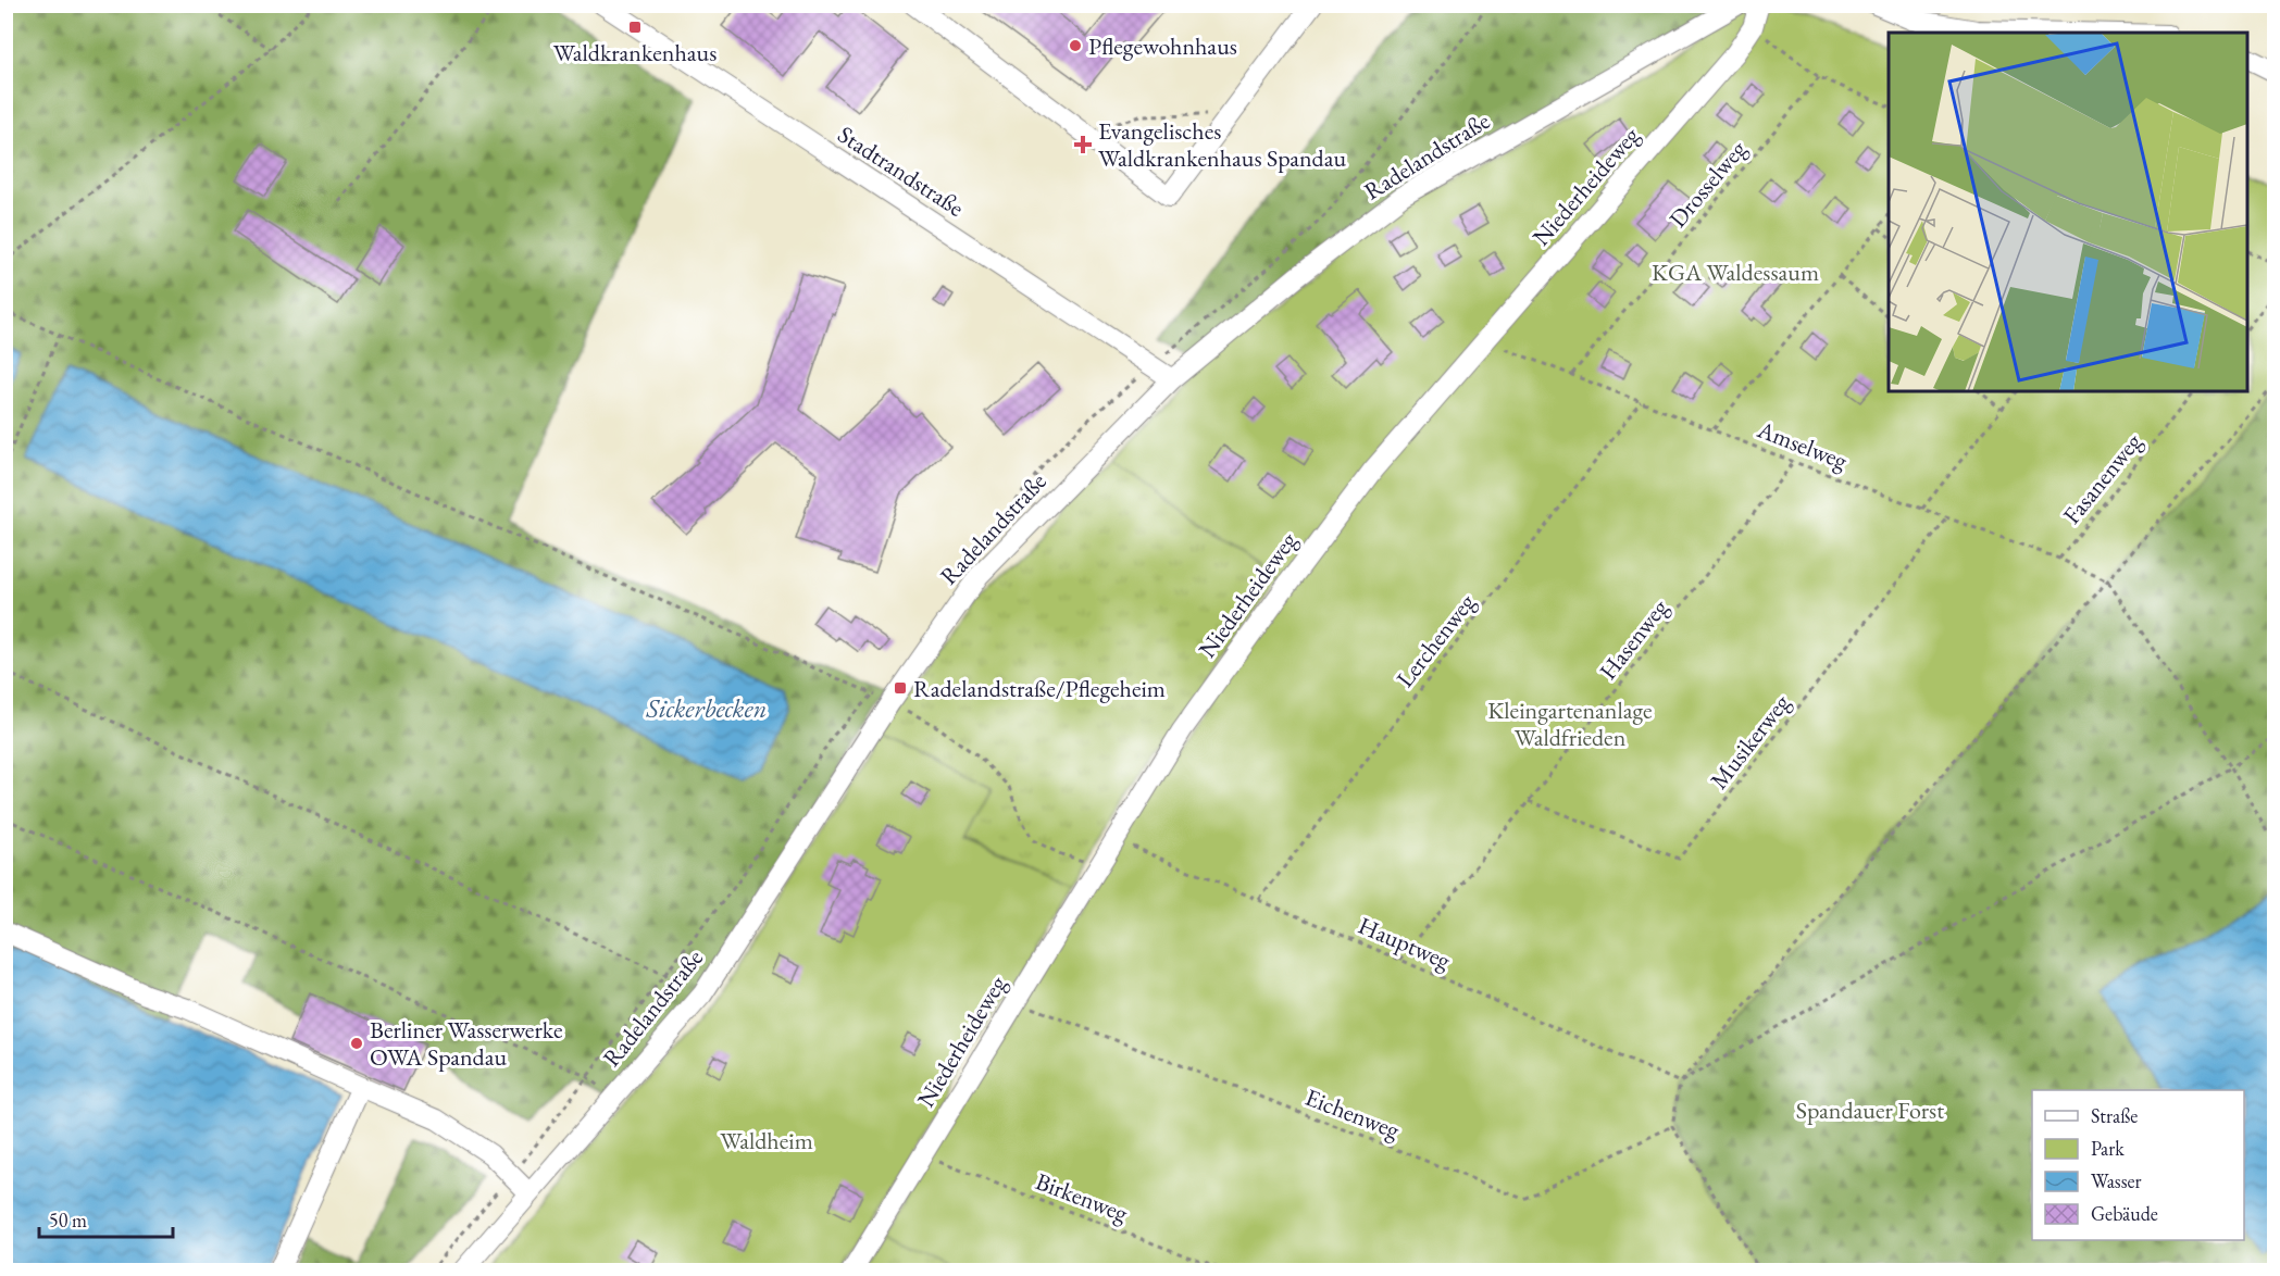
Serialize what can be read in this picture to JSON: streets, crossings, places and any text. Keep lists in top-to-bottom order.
{
  "streets": {
    "street": ["Radelandstraße", "Stadtrandstraße", "Niederheideweg"],
    "path": [
      "Drosselweg",
      "Amselweg",
      "Fasanenweg",
      "Hasenweg",
      "Lerchenweg",
      "Musikerweg",
      "Hauptweg",
      "Eichenweg",
      "Birkenweg"
    ]
  },
  "crossings": [
    ["Radelandstraße", "Stadtrandstraße"],
    ["Drosselweg", "Amselweg"],
    ["Niederheideweg", "Amselweg"],
    ["Niederheideweg", "Hauptweg"],
    ["Niederheideweg", "Eichenweg"],
    ["Niederheideweg", "Birkenweg"],
    ["Amselweg", "Fasanenweg"],
    ["Amselweg", "Hasenweg"],
    ["Amselweg", "Lerchenweg"],
    ["Amselweg", "Musikerweg"],
    ["Hasenweg", "Musikerweg"],
    ["Hasenweg", "Hauptweg"],
    ["Lerchenweg", "Hauptweg"]
  ],
  "water": ["Sickerbecken"],
  "parks": [
    "KGA Waldessaum",
    "Kleingartenanlage Waldfrieden",
    "Spandauer Forst",
    "Waldheim"
  ],
  "places": {
    "transit": ["Waldkrankenhaus", "Radelandstraße/Pflegeheim"],
    "other": ["Pflegewohnhaus", "Berliner Wasserwerke OWA Spandau"],
    "health": ["Evangelisches Waldkrankenhaus Spandau"]
  },
  "legend": [
    "Straße",
    "Park",
    "Wasser",
    "Gebäude"
  ],
  "scale_bar": "50 m"
}
